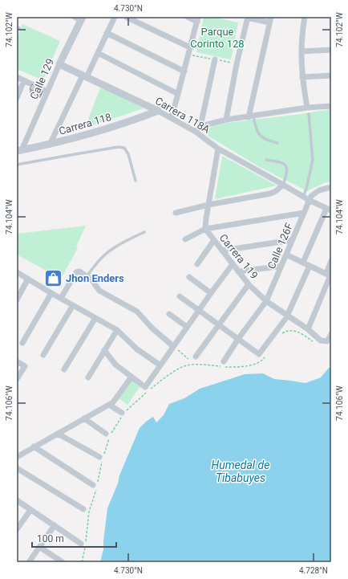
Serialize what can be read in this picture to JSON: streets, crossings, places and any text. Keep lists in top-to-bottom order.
{
  "streets": {
    "street": [
      "Calle 129",
      "Carrera 118A",
      "Carrera 118",
      "Calle 126F",
      "Carrera 119"
    ]
  },
  "crossings": [
    ["Calle 129", "Carrera 118A"],
    ["Calle 129", "Carrera 118"],
    ["Carrera 118A", "Carrera 118"],
    ["Carrera 118A", "Calle 126F"],
    ["Carrera 118A", "Carrera 119"],
    ["Calle 126F", "Carrera 119"]
  ],
  "water": ["Humedal de Tibabuyes"],
  "parks": ["Parque Corinto 128"],
  "places": {
    "shop": ["Jhon Enders"]
  },
  "scale_bar": "100 m",
  "coordinates": [
    "4.730°N",
    "74.102°W",
    "74.104°W",
    "74.106°W",
    "4.728°N"
  ]
}
